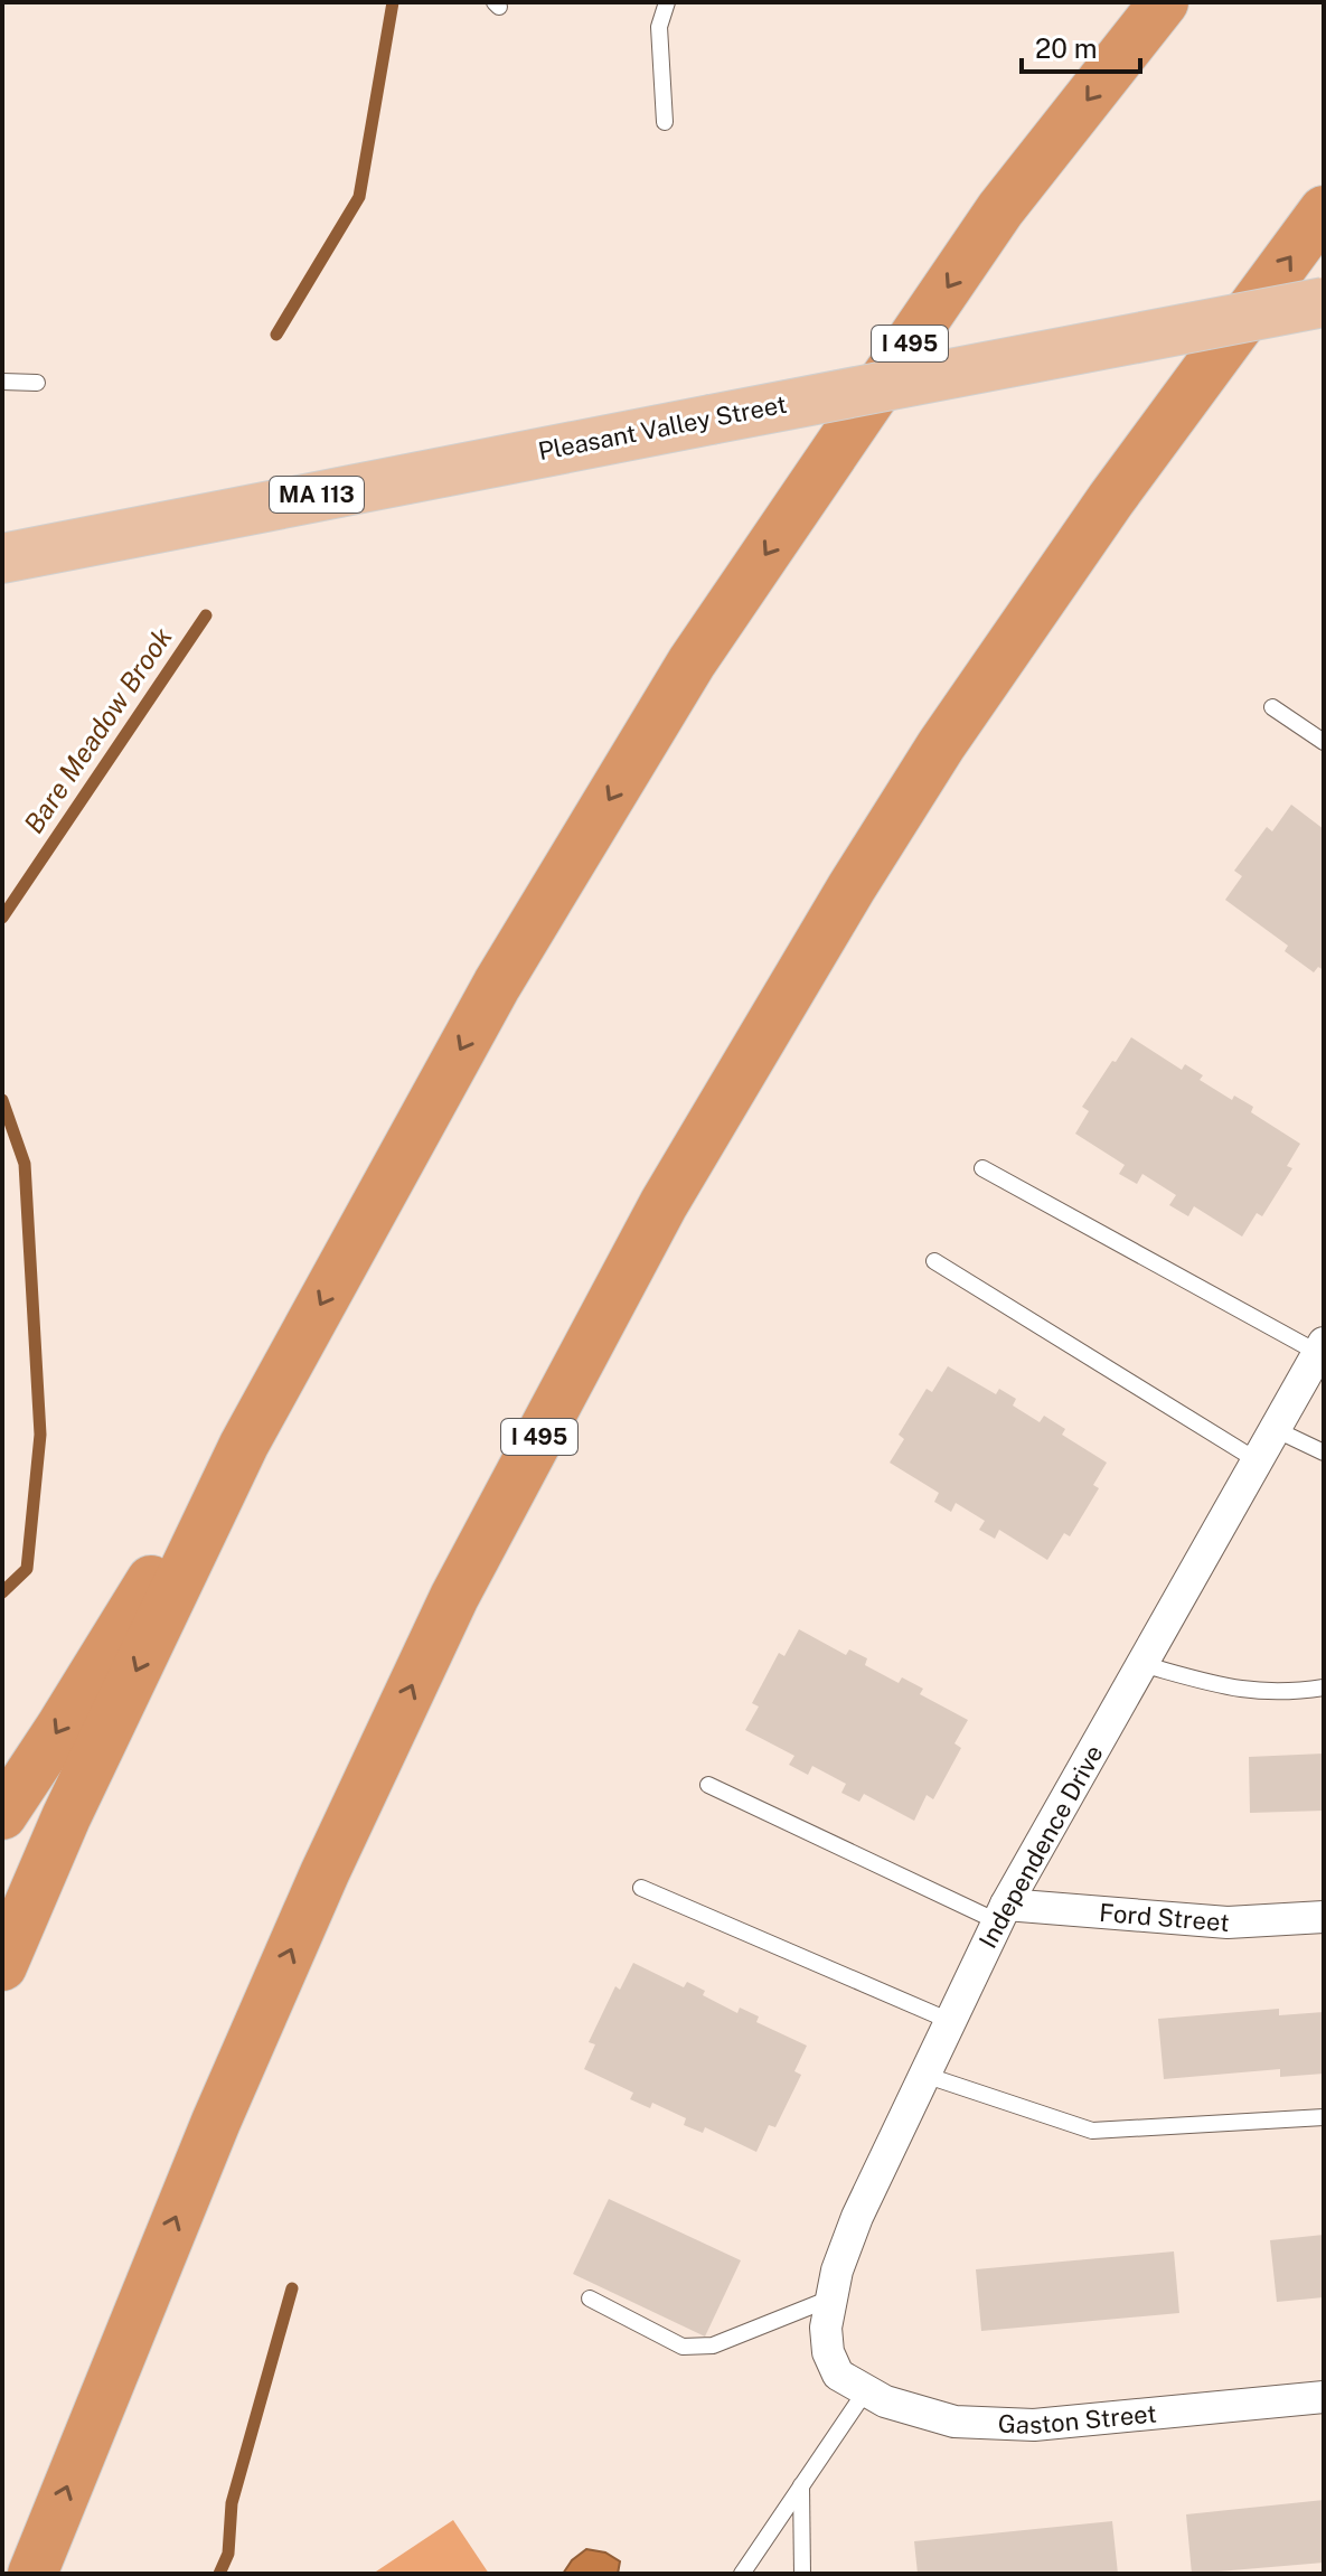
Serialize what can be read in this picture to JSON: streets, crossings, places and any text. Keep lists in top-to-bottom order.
{
  "streets": {
    "highway": ["I 495"],
    "main road": ["Pleasant Valley Street", "MA 113"],
    "street": ["Independence Drive", "Ford Street", "Gaston Street"]
  },
  "crossings": [
    ["Independence Drive", "Ford Street"],
    ["Independence Drive", "Gaston Street"]
  ],
  "water": ["Bare Meadow Brook"],
  "scale_bar": "20 m"
}
